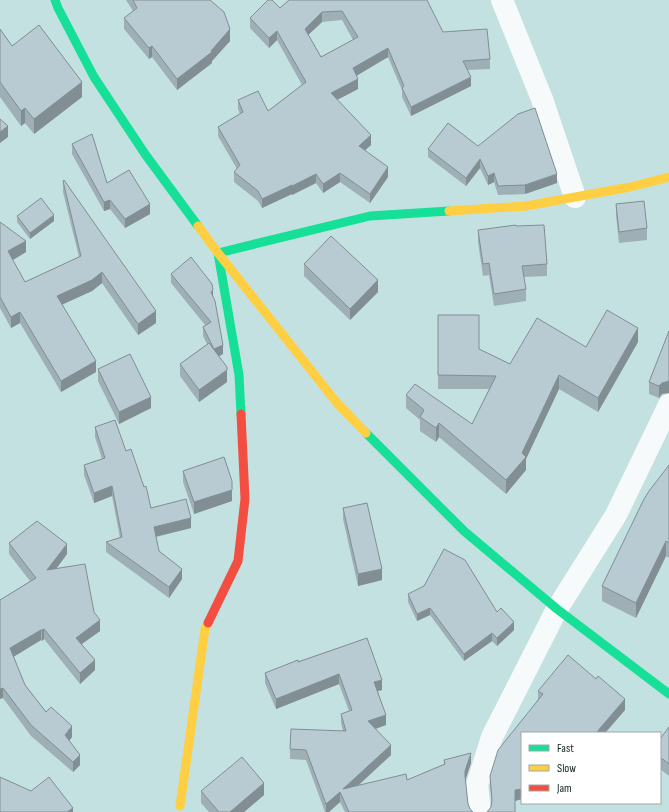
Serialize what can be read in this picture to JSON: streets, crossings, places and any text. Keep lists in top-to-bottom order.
{
  "legend": ["Fast", "Slow", "Jam"]
}
